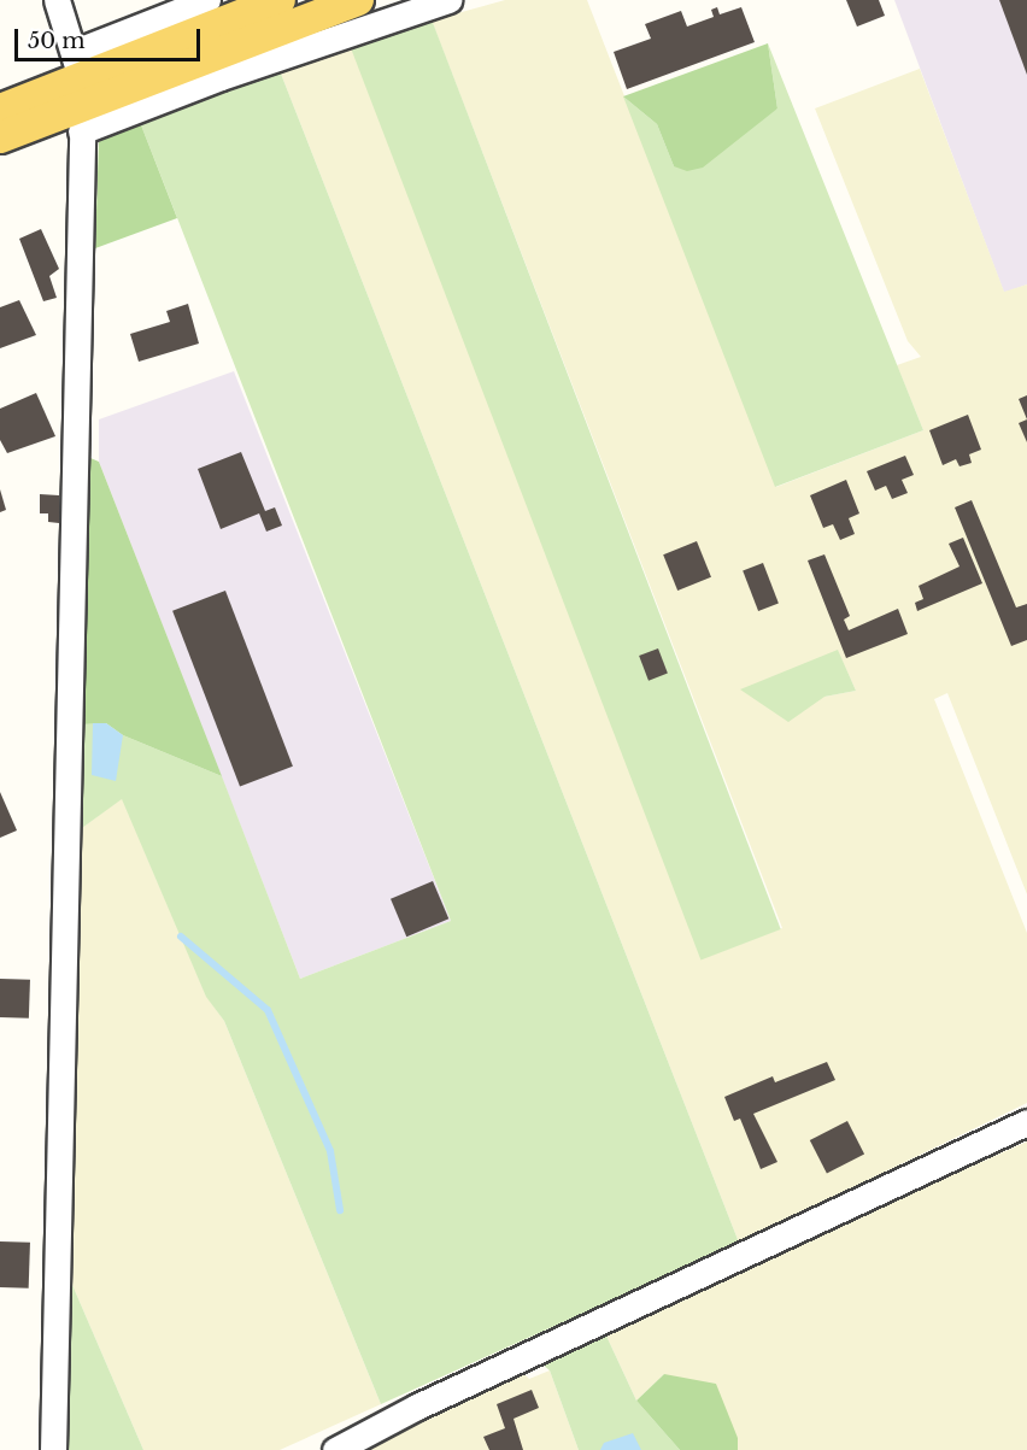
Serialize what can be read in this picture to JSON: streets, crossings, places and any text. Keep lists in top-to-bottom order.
{
  "scale_bar": "50 m"
}
